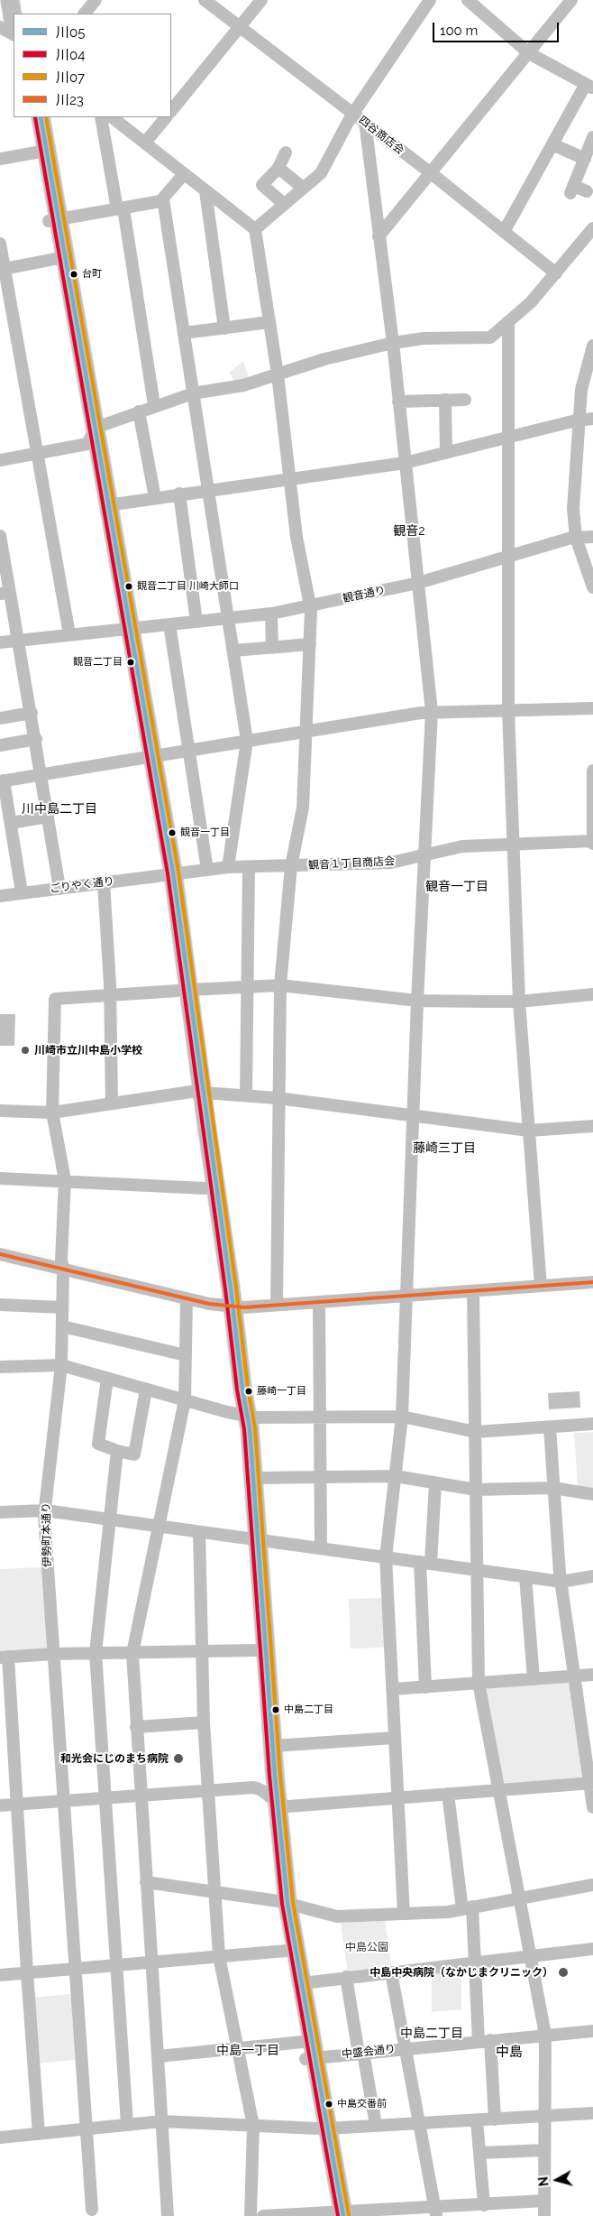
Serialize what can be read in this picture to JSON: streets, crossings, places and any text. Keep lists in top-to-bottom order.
{
  "streets": {
    "street": [
      "四谷商店会",
      "観音通り",
      "観音１丁目商店会",
      "ごりやく通り",
      "伊勢町本通り",
      "中盛会通り"
    ]
  },
  "crossings": [
    ["観音１丁目商店会", "ごりやく通り"]
  ],
  "districts": [
    "観音2",
    "川中島二丁目",
    "観音一丁目",
    "藤崎三丁目",
    "中島二丁目",
    "中島一丁目",
    "中島"
  ],
  "parks": ["中島公園"],
  "places": [
    "台町",
    "観音二丁目 川崎大師口",
    "観音二丁目",
    "観音一丁目",
    "川崎市立川中島小学校",
    "藤崎一丁目",
    "中島二丁目",
    "和光会にじのまち病院",
    "中島中央病院（なかじまクリニック）",
    "中島交番前"
  ],
  "lines": [
    "transit line 川05",
    "transit line 川04",
    "transit line 川07",
    "transit line 川23"
  ],
  "legend": [
    "川05",
    "川04",
    "川07",
    "川23"
  ],
  "scale_bar": "100 m",
  "north": "left"
}
